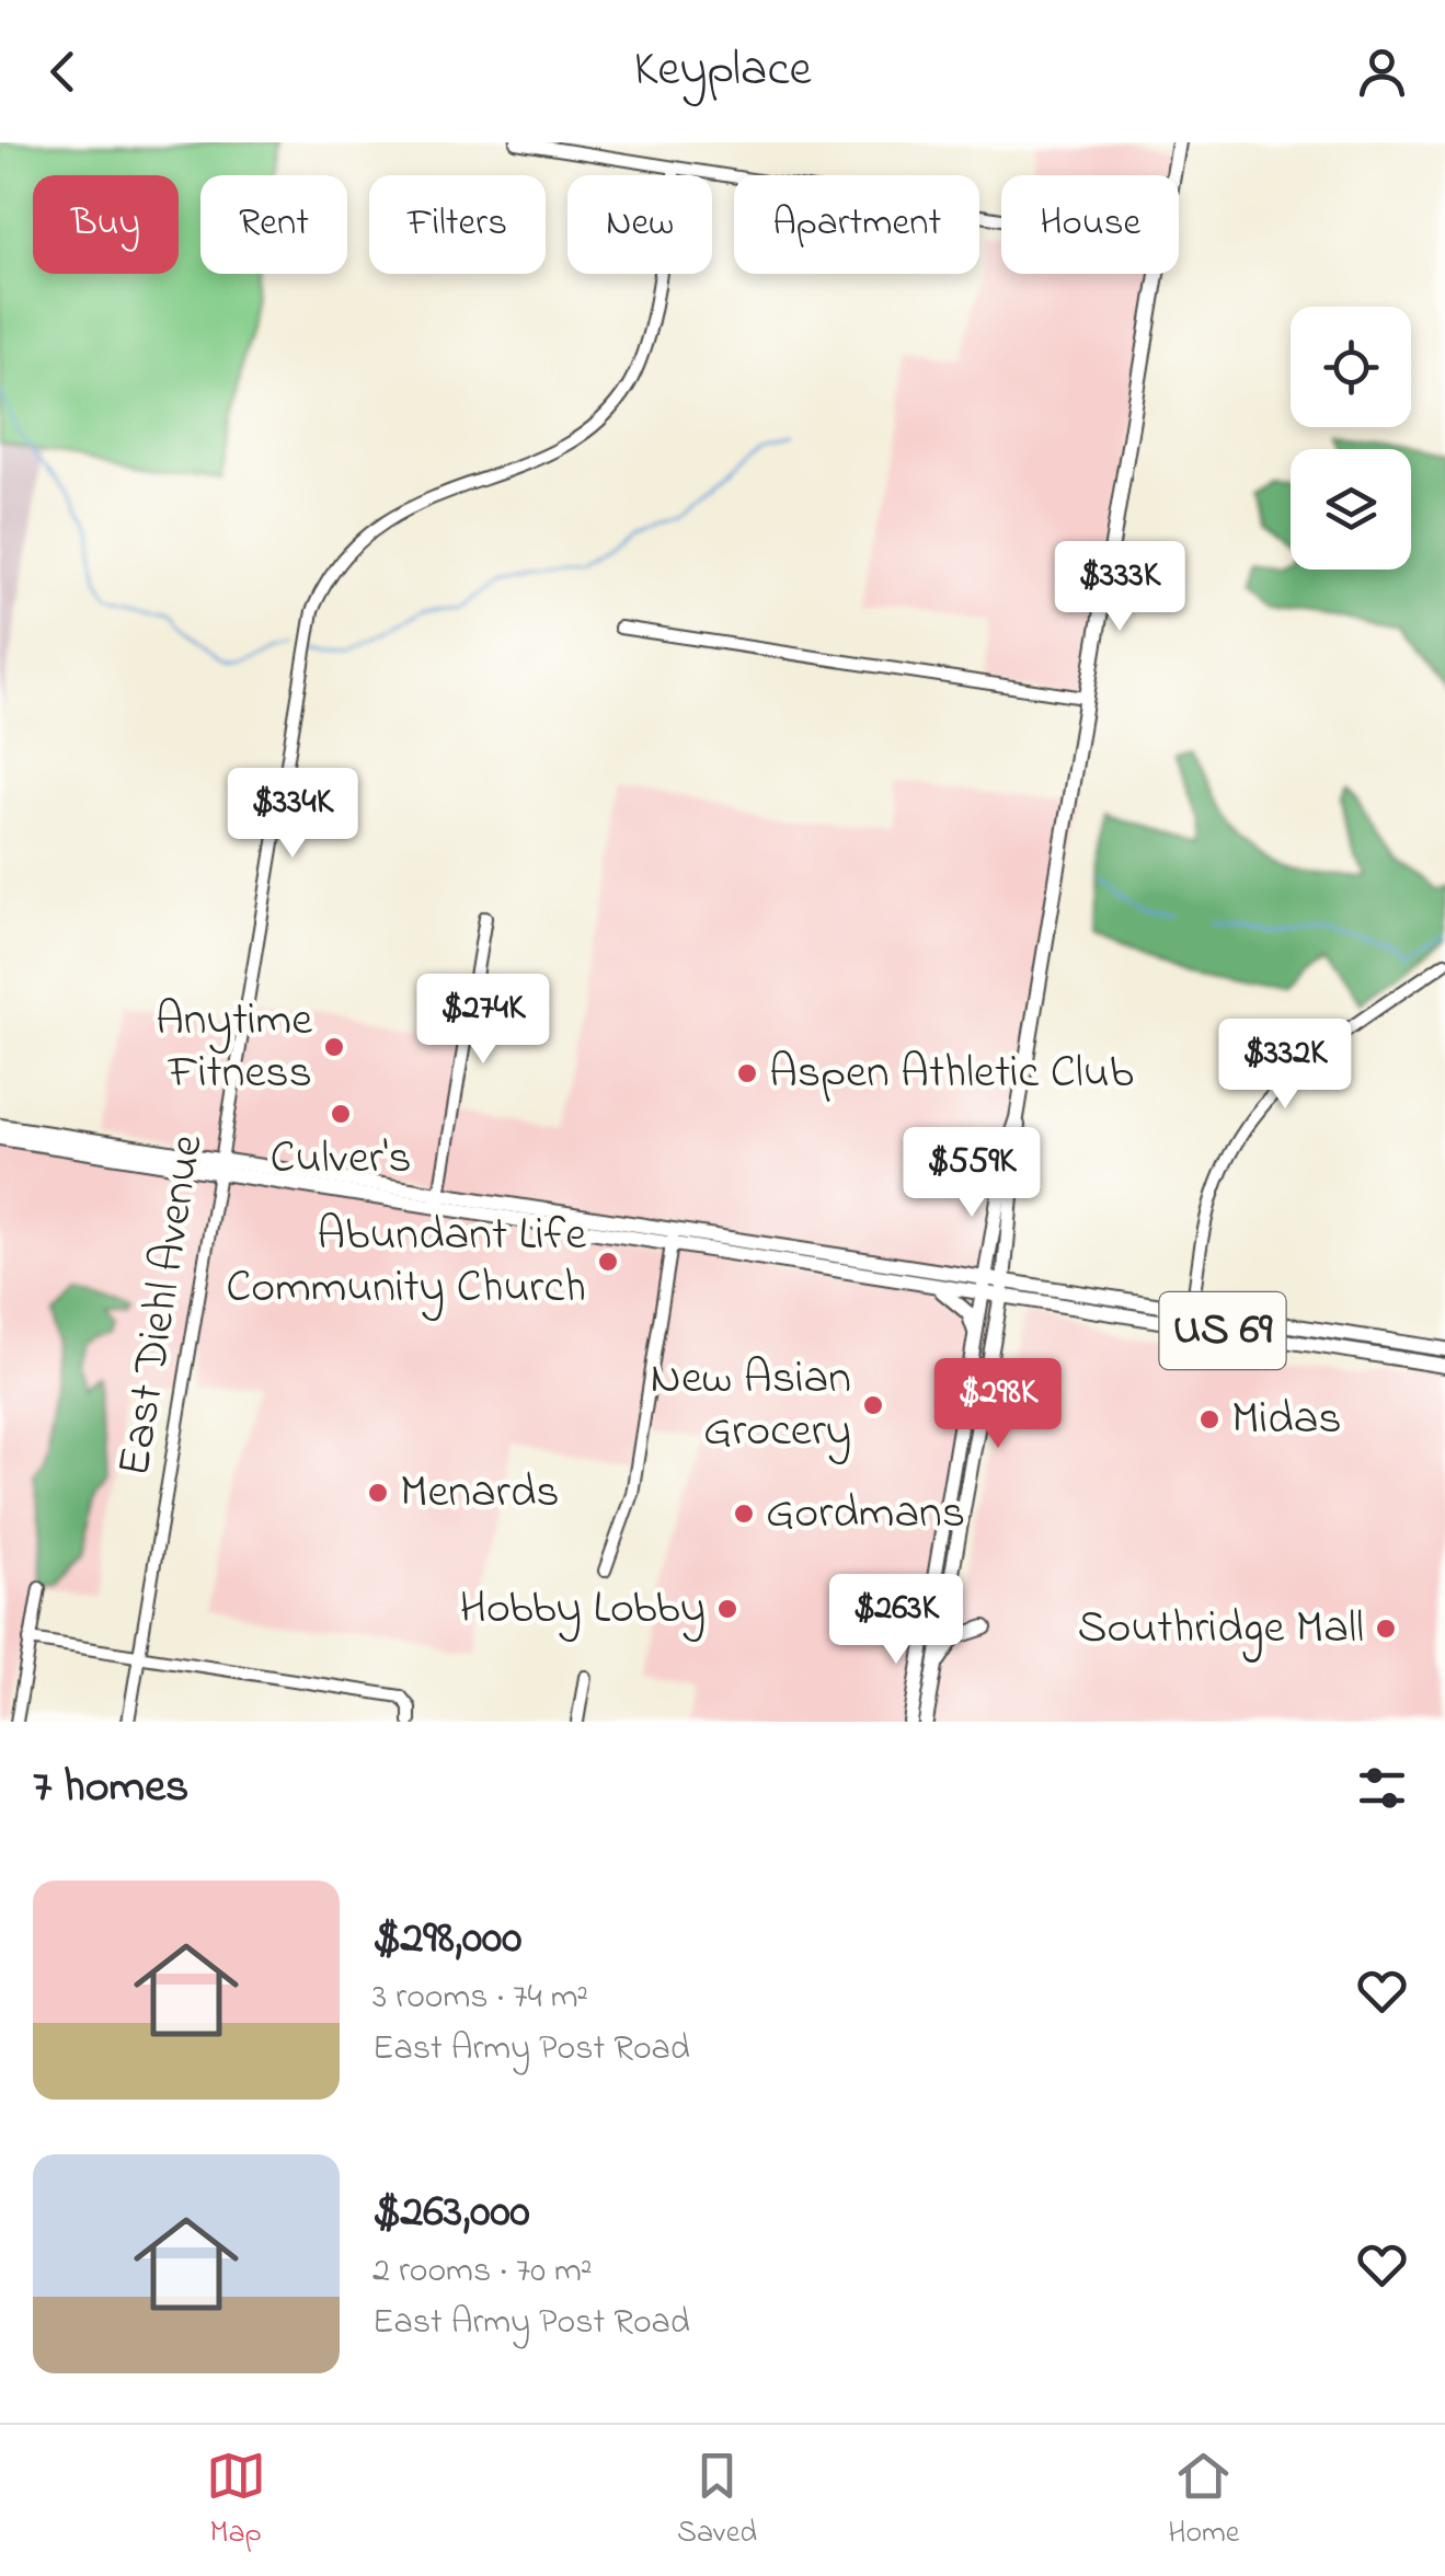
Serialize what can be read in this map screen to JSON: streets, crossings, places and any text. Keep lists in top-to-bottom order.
{
  "streets": {
    "main road": ["US 69"],
    "street": ["East Diehl Avenue"]
  },
  "crossings": [
    ["East Diehl Avenue", "US 69"]
  ],
  "places": [
    "Anytime Fitness",
    "Aspen Athletic Club",
    "Culver's",
    "Abundant Life Community Church",
    "New Asian Grocery",
    "Midas",
    "Menards",
    "Gordmans",
    "Hobby Lobby",
    "Southridge Mall"
  ],
  "page": {
    "header": "Keyplace",
    "chip": [
      "Buy",
      "Rent",
      "Filters",
      "New",
      "Apartment",
      "House"
    ],
    "price": [
      "$333K",
      "$334K",
      "$274K",
      "$332K",
      "$559K",
      "$298K",
      "$263K"
    ],
    "heading": "7 homes",
    "list": [
      {
        "name": "$298,000",
        "note": "3 rooms · 74 m² · East Army Post Road"
      },
      {
        "name": "$263,000",
        "note": "2 rooms · 70 m² · East Army Post Road"
      }
    ],
    "tabs": ["Map", "Saved", "Home"]
  }
}
